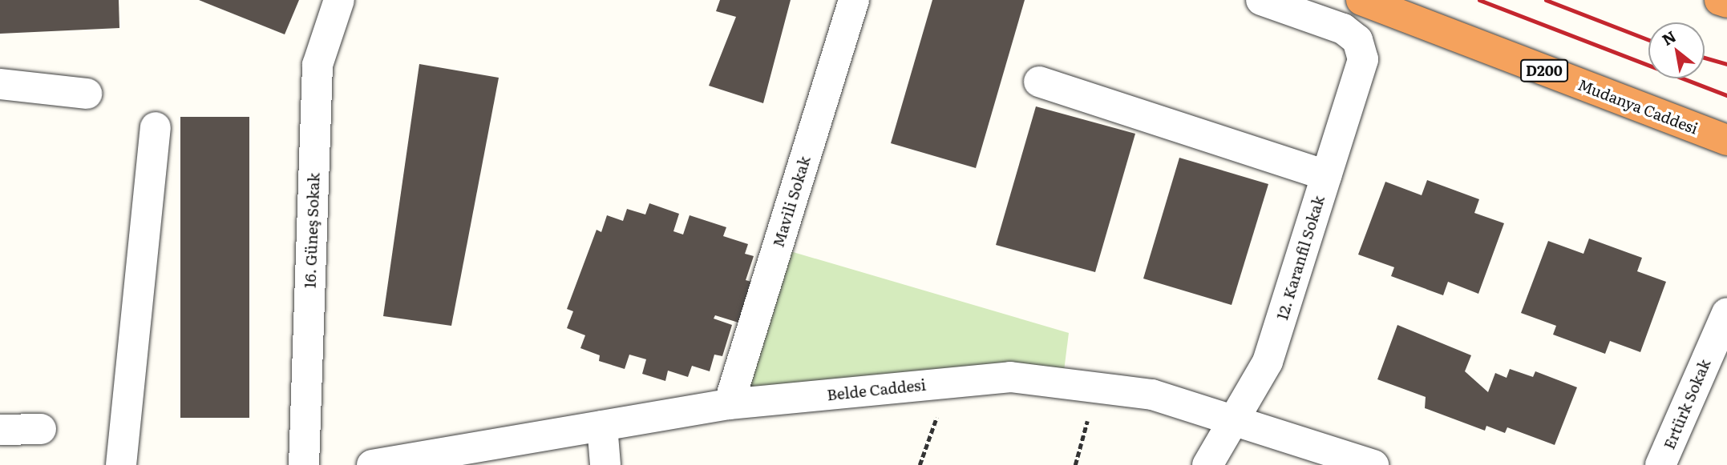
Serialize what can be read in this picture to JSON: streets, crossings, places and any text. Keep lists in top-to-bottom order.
{
  "streets": {
    "highway": ["D200", "Mudanya Caddesi"],
    "street": [
      "Mavili Sokak",
      "16. Güneş Sokak",
      "12. Karanfil Sokak",
      "Belde Caddesi",
      "Ertürk Sokak"
    ]
  },
  "crossings": [
    ["Mavili Sokak", "Belde Caddesi"],
    ["12. Karanfil Sokak", "Belde Caddesi"]
  ],
  "north": "top left"
}
